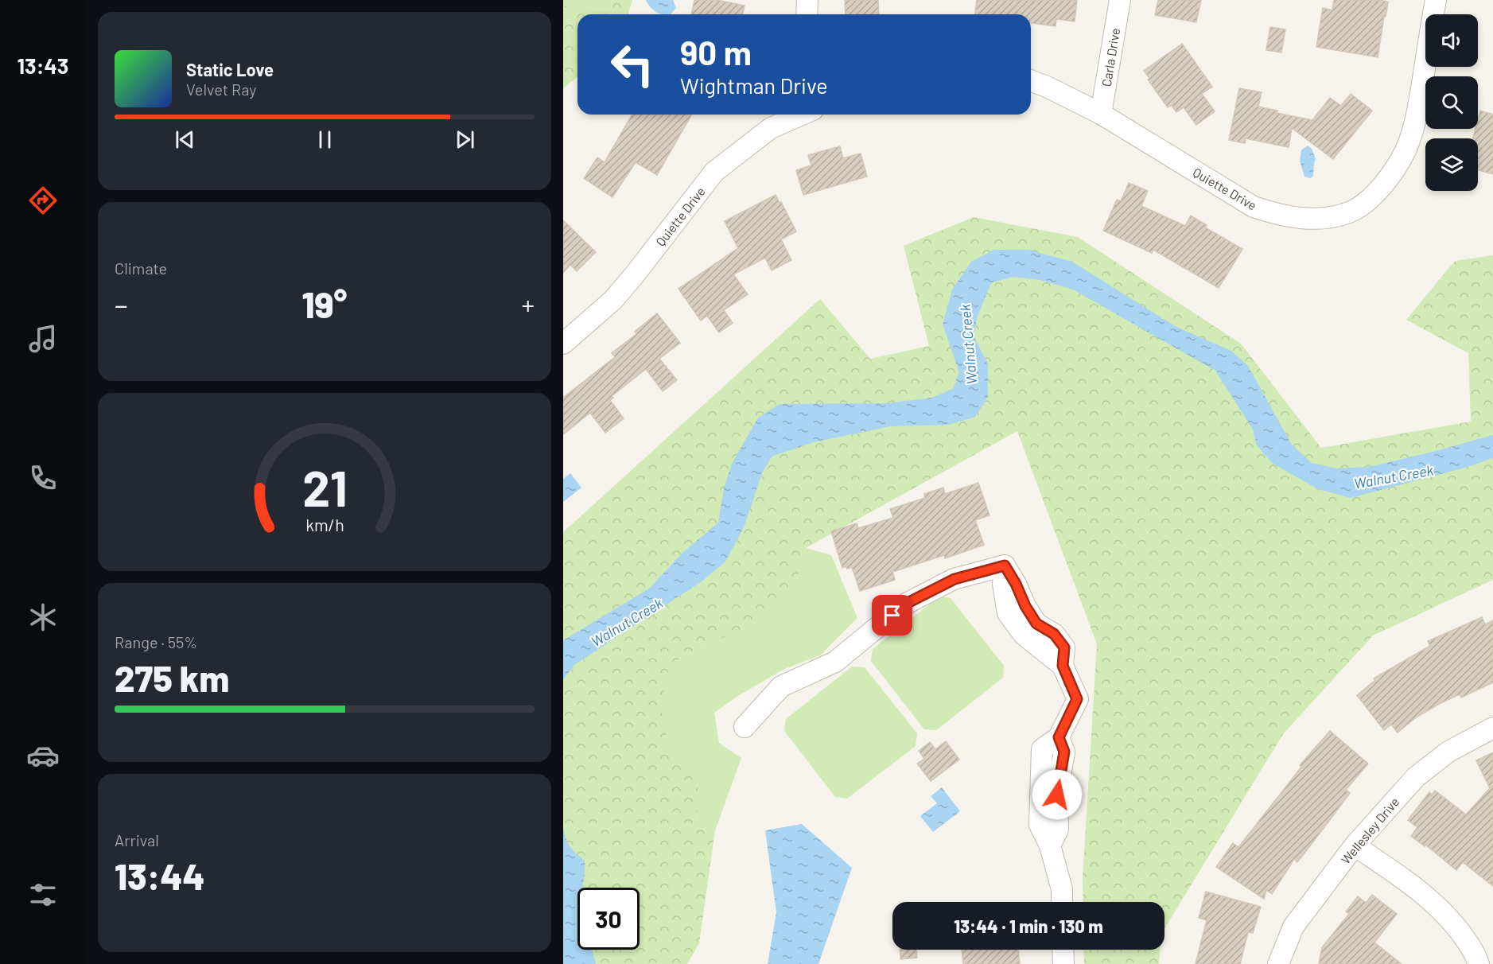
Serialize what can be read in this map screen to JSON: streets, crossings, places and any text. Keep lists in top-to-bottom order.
{
  "streets": {
    "street": ["Carla Drive", "Quiette Drive", "Wellesley Drive"]
  },
  "crossings": [
    ["Carla Drive", "Quiette Drive"]
  ],
  "water": ["Walnut Creek"],
  "page": {
    "tabs": "13:43",
    "turn": ["90 m", "Wightman Drive"],
    "song": ["Static Love", "Velvet Ray"],
    "tile": [
      "Climate",
      ["Range · 55%", "275 km"],
      ["Arrival", "13:44"]
    ],
    "heat": ["−", "19°", "+"],
    "limit": "30",
    "trip": "13:44 · 1 min · 130 m",
    "gauge": ["21", "km/h"]
  }
}
